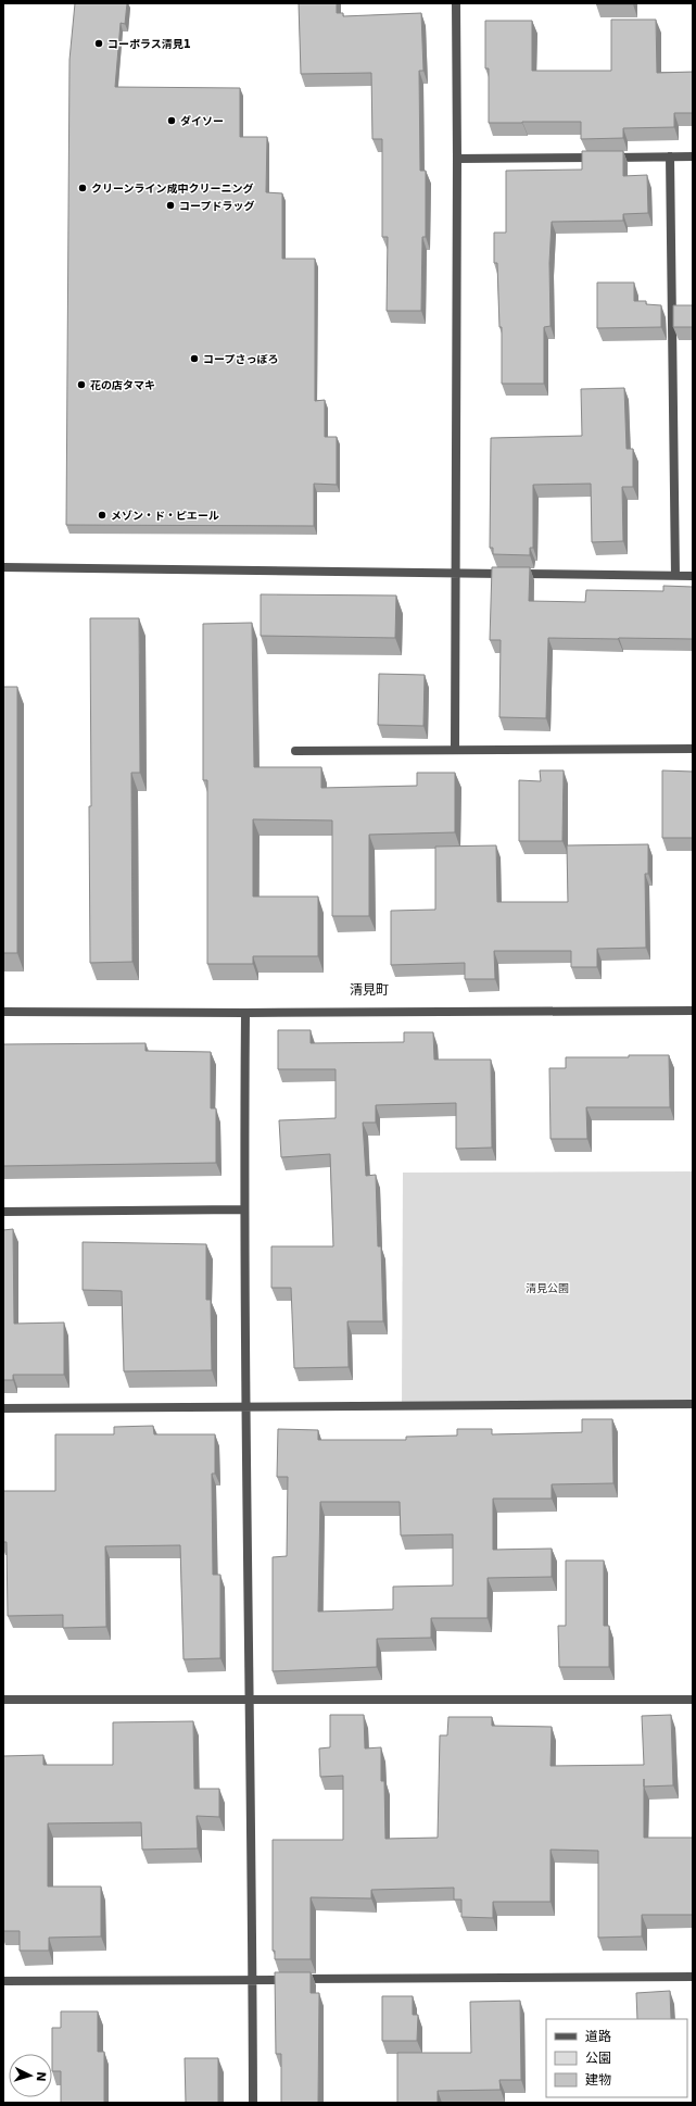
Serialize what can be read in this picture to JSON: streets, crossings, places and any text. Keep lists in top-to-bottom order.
{
  "districts": ["清見町"],
  "parks": ["清見公園"],
  "places": [
    "コーポラス清見1",
    "ダイソー",
    "クリーンライン成中クリーニング",
    "コープドラッグ",
    "コープさっぽろ",
    "花の店タマキ",
    "メゾン・ド・ピエール"
  ],
  "legend": ["道路", "公園", "建物"],
  "north": "right"
}
